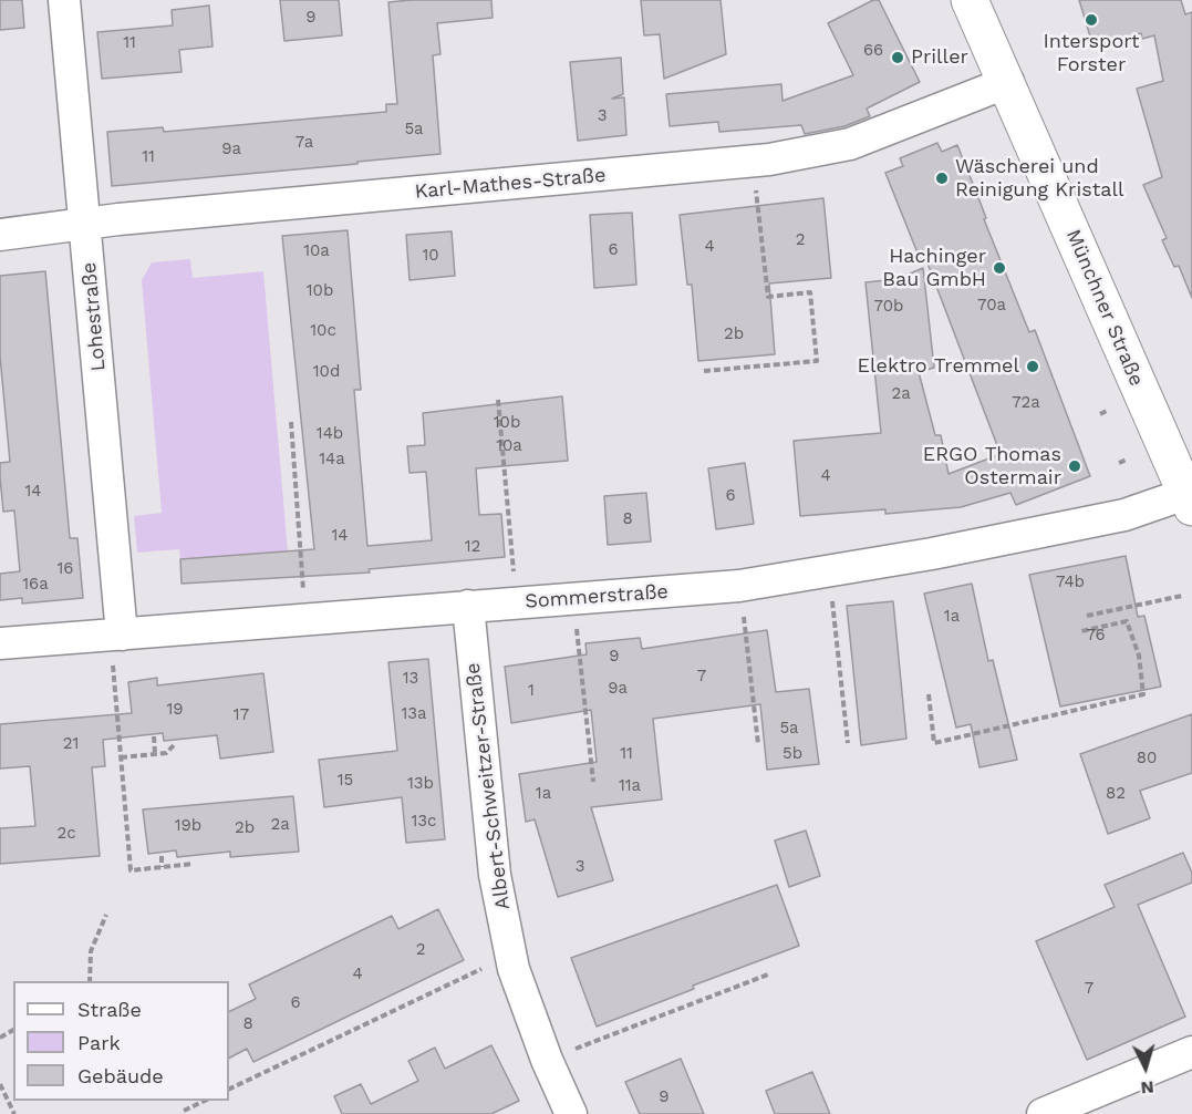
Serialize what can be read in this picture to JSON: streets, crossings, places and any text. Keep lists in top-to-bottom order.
{
  "streets": {
    "main road": ["Münchner Straße"],
    "street": [
      "Karl-Mathes-Straße",
      "Lohestraße",
      "Sommerstraße",
      "Albert-Schweitzer-Straße"
    ]
  },
  "crossings": [
    ["Karl-Mathes-Straße", "Münchner Straße"],
    ["Karl-Mathes-Straße", "Lohestraße"],
    ["Münchner Straße", "Sommerstraße"],
    ["Lohestraße", "Sommerstraße"],
    ["Sommerstraße", "Albert-Schweitzer-Straße"]
  ],
  "places": [
    "Intersport Forster",
    "Priller",
    "Wäscherei und Reinigung Kristall",
    "Hachinger Bau GmbH",
    "Elektro Tremmel",
    "ERGO Thomas Ostermair"
  ],
  "house_numbers": [
    "9",
    "11",
    "66",
    "3",
    "5a",
    "7a",
    "9a",
    "11",
    "2",
    "4",
    "6",
    "10a",
    "10",
    "10b",
    "70a",
    "70b",
    "10c",
    "2b",
    "10d",
    "2a",
    "72a",
    "10b",
    "14b",
    "10a",
    "14a",
    "4",
    "14",
    "6",
    "8",
    "14",
    "12",
    "16",
    "74b",
    "16a",
    "1a",
    "76",
    "9",
    "7",
    "13",
    "9a",
    "1",
    "19",
    "13a",
    "17",
    "5a",
    "21",
    "11",
    "5b",
    "80",
    "15",
    "13b",
    "11a",
    "1a",
    "82",
    "13c",
    "2a",
    "19b",
    "2b",
    "2c",
    "3",
    "2",
    "4",
    "7",
    "6",
    "8",
    "9"
  ],
  "legend": ["Straße", "Park", "Gebäude"],
  "north": "bottom"
}
